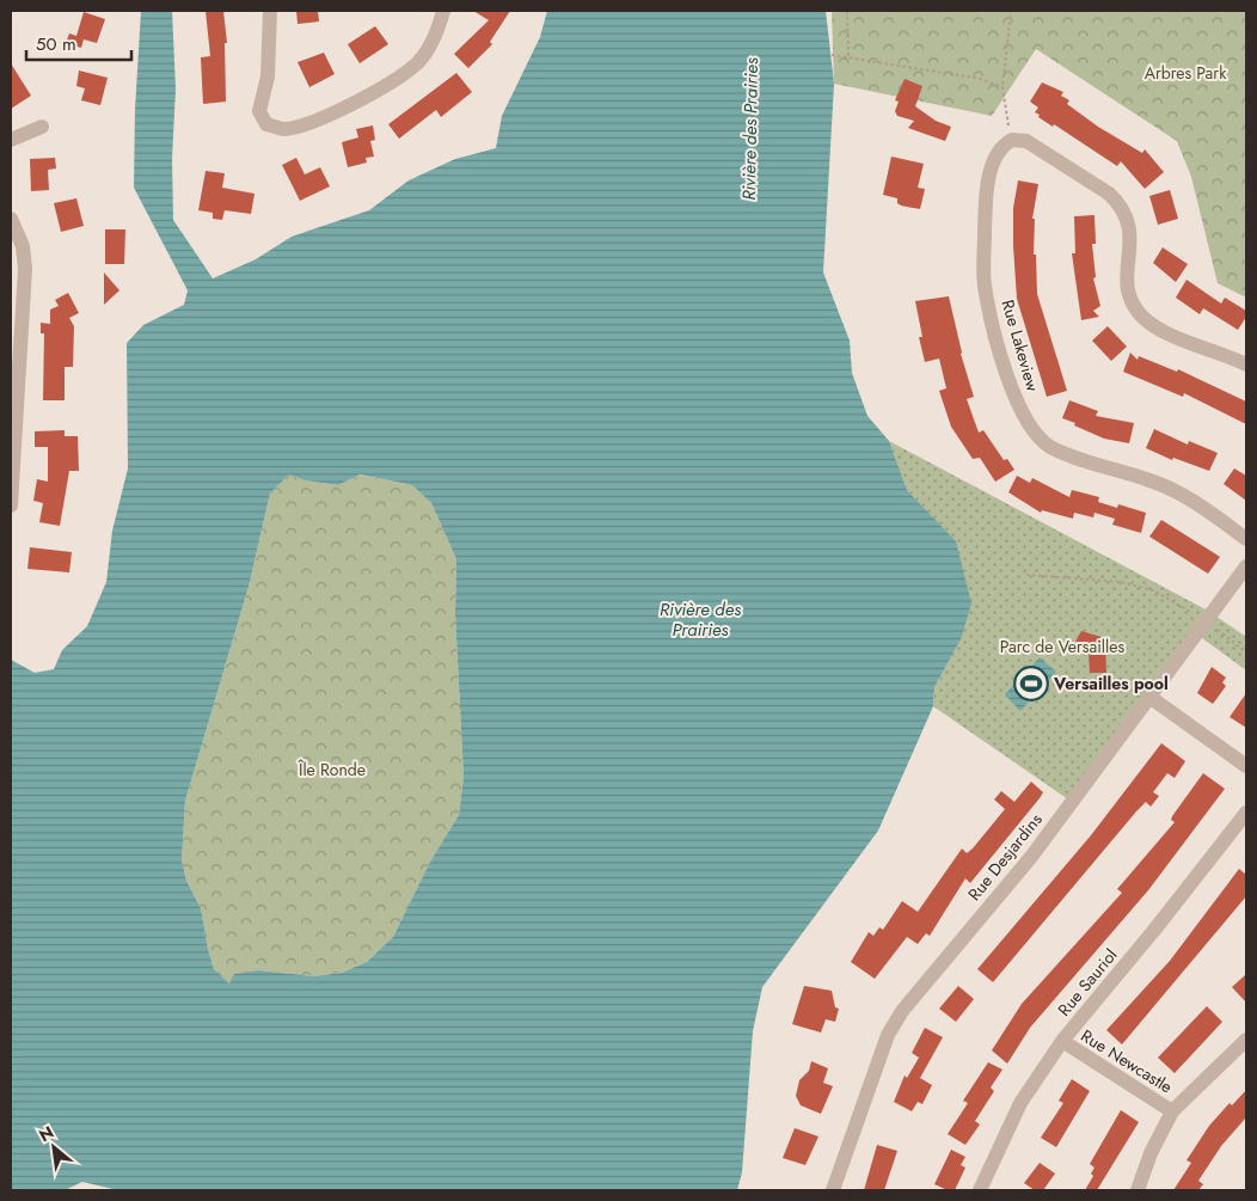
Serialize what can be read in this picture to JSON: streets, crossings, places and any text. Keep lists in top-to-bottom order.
{
  "streets": {
    "street": [
      "Rue Lakeview",
      "Rue Desjardins",
      "Rue Sauriol",
      "Rue Newcastle"
    ]
  },
  "crossings": [
    ["Rue Sauriol", "Rue Newcastle"]
  ],
  "water": ["Rivière des Prairies"],
  "parks": ["Arbres Park", "Parc de Versailles", "Île Ronde"],
  "places": {
    "sports": ["Versailles pool"]
  },
  "scale_bar": "50 m",
  "north": "top left"
}
